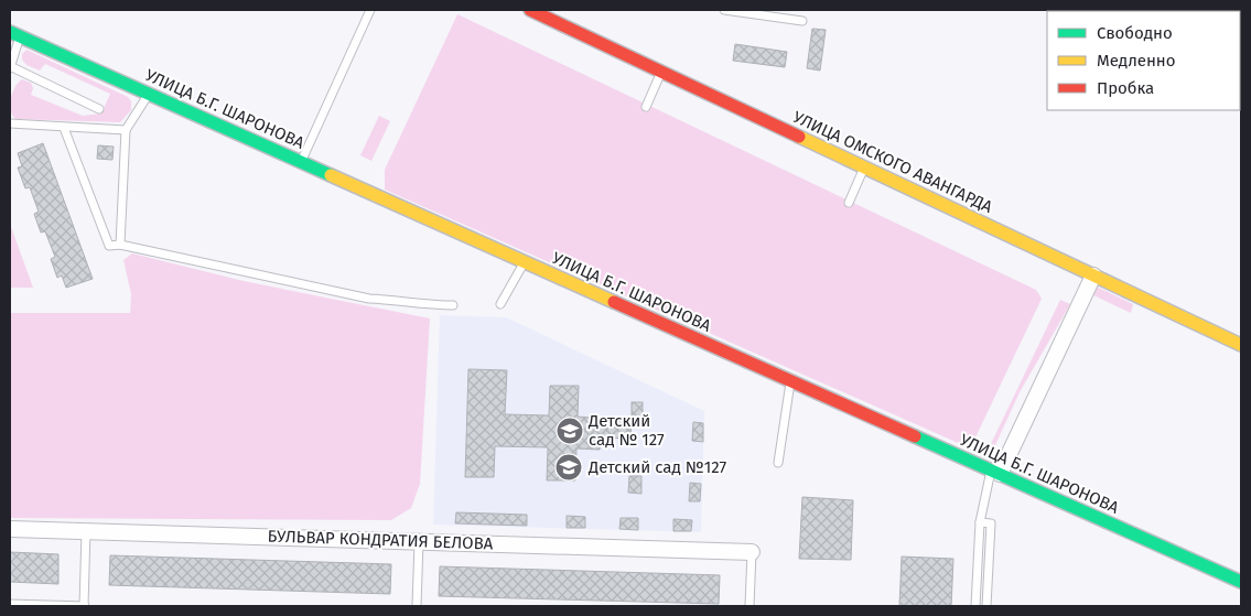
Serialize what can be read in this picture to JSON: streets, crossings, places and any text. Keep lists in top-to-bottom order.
{
  "streets": {
    "main road": ["УЛИЦА Б.Г. ШАРОНОВА", "УЛИЦА ОМСКОГО АВАНГАРДА"],
    "street": ["БУЛЬВАР КОНДРАТИЯ БЕЛОВА"]
  },
  "places": {
    "school or university": ["Детский сад № 127", "Детский сад №127"]
  },
  "legend": ["Свободно", "Медленно", "Пробка"]
}
